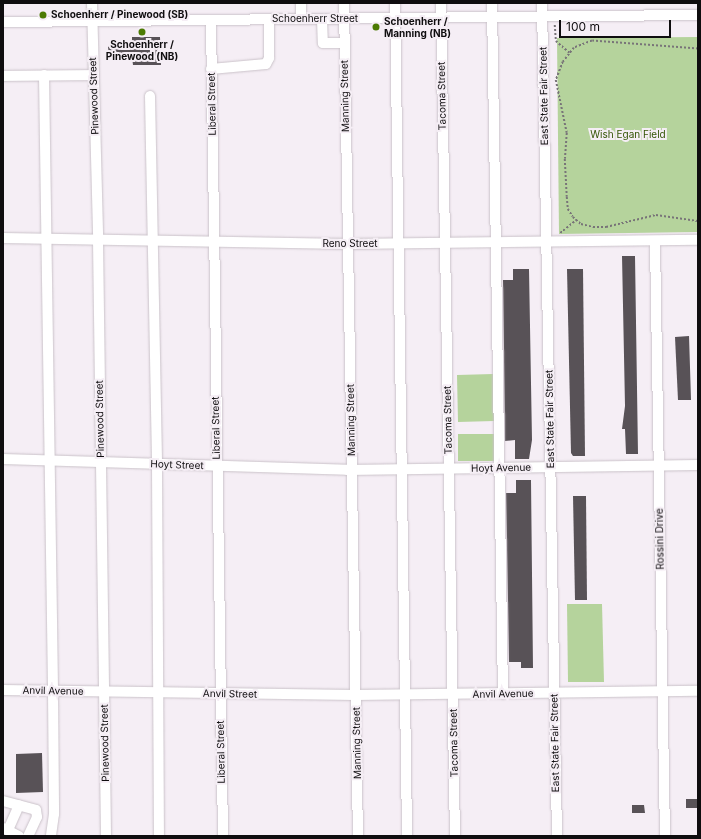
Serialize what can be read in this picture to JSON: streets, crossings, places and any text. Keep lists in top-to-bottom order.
{
  "streets": {
    "street": [
      "Schoenherr Street",
      "Pinewood Street",
      "Manning Street",
      "Tacoma Street",
      "East State Fair Street",
      "Liberal Street",
      "Reno Street",
      "Hoyt Street",
      "Hoyt Avenue",
      "Rossini Drive",
      "Anvil Avenue",
      "Anvil Street"
    ]
  },
  "crossings": [
    ["Schoenherr Street", "Pinewood Street"],
    ["Schoenherr Street", "Manning Street"],
    ["Schoenherr Street", "Tacoma Street"],
    ["Schoenherr Street", "East State Fair Street"],
    ["Schoenherr Street", "Liberal Street"],
    ["Pinewood Street", "Reno Street"],
    ["Pinewood Street", "Hoyt Street"],
    ["Pinewood Street", "Anvil Avenue"],
    ["Pinewood Street", "Anvil Street"],
    ["Manning Street", "Reno Street"],
    ["Manning Street", "Hoyt Street"],
    ["Manning Street", "Hoyt Avenue"],
    ["Manning Street", "Anvil Avenue"],
    ["Manning Street", "Anvil Street"],
    ["Tacoma Street", "Reno Street"],
    ["Tacoma Street", "Hoyt Avenue"],
    ["Tacoma Street", "Anvil Avenue"],
    ["East State Fair Street", "Reno Street"],
    ["East State Fair Street", "Hoyt Avenue"],
    ["East State Fair Street", "Anvil Avenue"],
    ["Liberal Street", "Reno Street"],
    ["Liberal Street", "Hoyt Street"],
    ["Liberal Street", "Anvil Street"],
    ["Reno Street", "Rossini Drive"],
    ["Hoyt Street", "Hoyt Avenue"],
    ["Hoyt Avenue", "Rossini Drive"],
    ["Rossini Drive", "Anvil Avenue"],
    ["Anvil Avenue", "Anvil Street"]
  ],
  "parks": ["Wish Egan Field"],
  "places": ["Schoenherr / Pinewood (SB)", "Schoenherr / Manning (NB)", "Schoenherr / Pinewood (NB)"],
  "scale_bar": "100 m"
}
